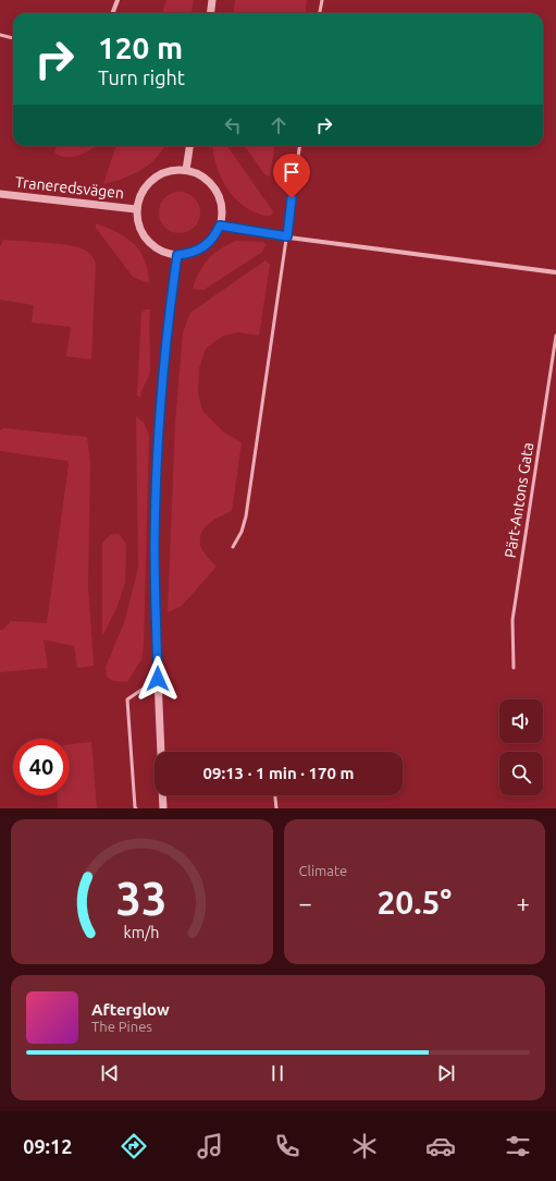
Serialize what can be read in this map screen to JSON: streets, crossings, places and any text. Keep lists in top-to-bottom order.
{
  "streets": {
    "street": ["Traneredsvägen"],
    "lane": ["Pärt-Antons Gata"]
  },
  "page": {
    "turn": ["120 m", "Turn right"],
    "limit": "40",
    "trip": "09:13 · 1 min · 170 m",
    "tile": "Climate",
    "heat": ["−", "20.5°", "+"],
    "song": ["Afterglow", "The Pines"],
    "tabs": "09:12",
    "gauge": ["33", "km/h"]
  }
}
